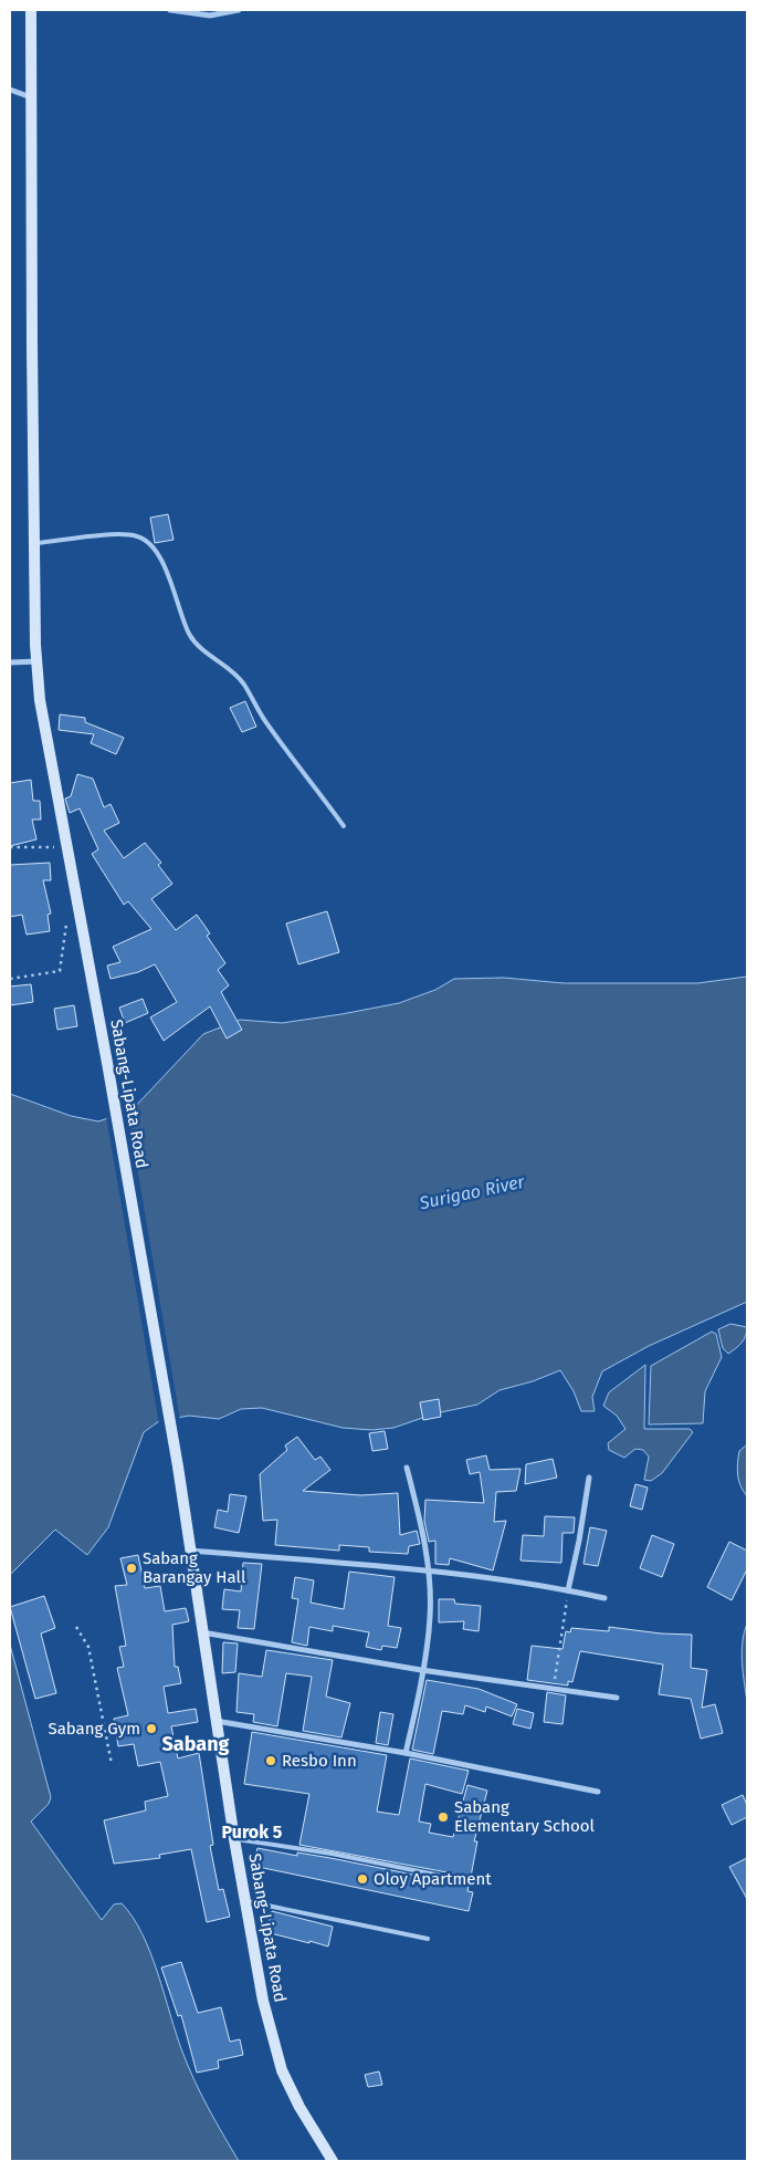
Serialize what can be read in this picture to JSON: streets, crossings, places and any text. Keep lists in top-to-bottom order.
{
  "streets": {
    "main road": ["Sabang-Lipata Road"]
  },
  "districts": ["Sabang", "Purok 5"],
  "water": ["Surigao River"],
  "places": [
    "Sabang Barangay Hall",
    "Sabang Gym",
    "Resbo Inn",
    "Sabang Elementary School",
    "Oloy Apartment"
  ]
}
